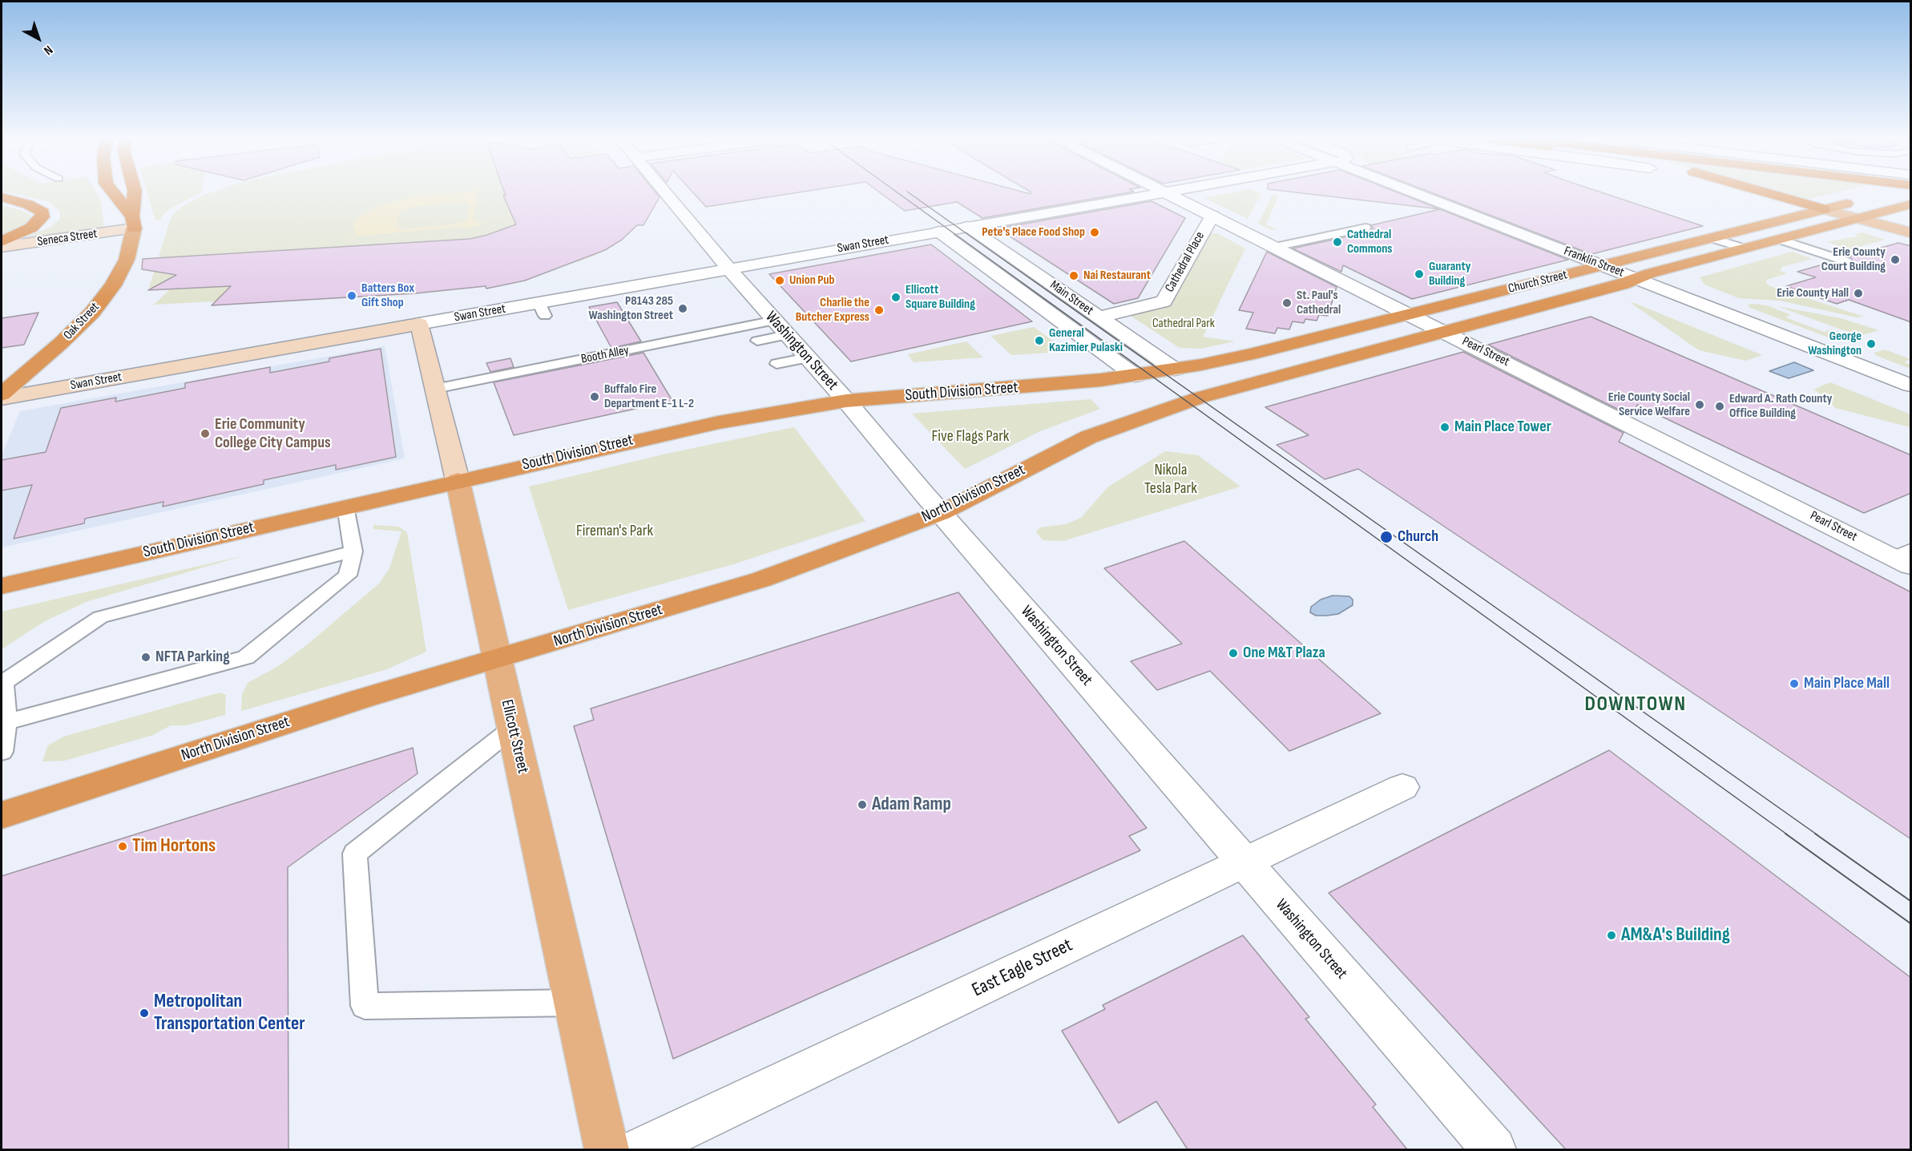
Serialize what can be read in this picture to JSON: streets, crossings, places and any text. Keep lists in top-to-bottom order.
{
  "streets": {
    "highway": [
      "Church Street",
      "Oak Street",
      "South Division Street",
      "North Division Street"
    ],
    "main road": ["Seneca Street", "Swan Street", "Ellicott Street"],
    "street": [
      "Cathedral Place",
      "Franklin Street",
      "Main Street",
      "Washington Street",
      "Pearl Street",
      "East Eagle Street"
    ],
    "lane": ["Booth Alley"]
  },
  "crossings": [
    ["Seneca Street", "Oak Street"],
    ["Swan Street", "Main Street"],
    ["Swan Street", "Washington Street"],
    ["Swan Street", "Ellicott Street"],
    ["Cathedral Place", "Main Street"],
    ["Cathedral Place", "Pearl Street"],
    ["Franklin Street", "Church Street"],
    ["Church Street", "Main Street"],
    ["Church Street", "Pearl Street"],
    ["Church Street", "South Division Street"],
    ["Church Street", "North Division Street"],
    ["Main Street", "South Division Street"],
    ["Washington Street", "Booth Alley"],
    ["Washington Street", "South Division Street"],
    ["Washington Street", "North Division Street"],
    ["Washington Street", "East Eagle Street"],
    ["Booth Alley", "Ellicott Street"],
    ["South Division Street", "Ellicott Street"],
    ["North Division Street", "Ellicott Street"]
  ],
  "districts": ["DOWNTOWN"],
  "parks": [
    "Cathedral Park",
    "Five Flags Park",
    "Nikola Tesla Park",
    "Fireman's Park"
  ],
  "places": [
    "Pete's Place Food Shop",
    "Cathedral Commons",
    "Erie County Court Building",
    "Guaranty Building",
    "Nai Restaurant",
    "Union Pub",
    "Erie County Hall",
    "Batters Box Gift Shop",
    "Ellicott Square Building",
    "St. Paul's Cathedral",
    "P8143 285 Washington Street",
    "Charlie the Butcher Express",
    "General Kazimier Pulaski",
    "George Washington",
    "Buffalo Fire Department E-1 L-2",
    "Erie County Social Service Welfare",
    "Edward A. Rath County Office Building",
    "Main Place Tower",
    "Erie Community College City Campus",
    "Church",
    "One M&T Plaza",
    "NFTA Parking",
    "Main Place Mall",
    "Adam Ramp",
    "Tim Hortons",
    "AM&A's Building",
    "Metropolitan Transportation Center"
  ],
  "north": "bottom right"
}
